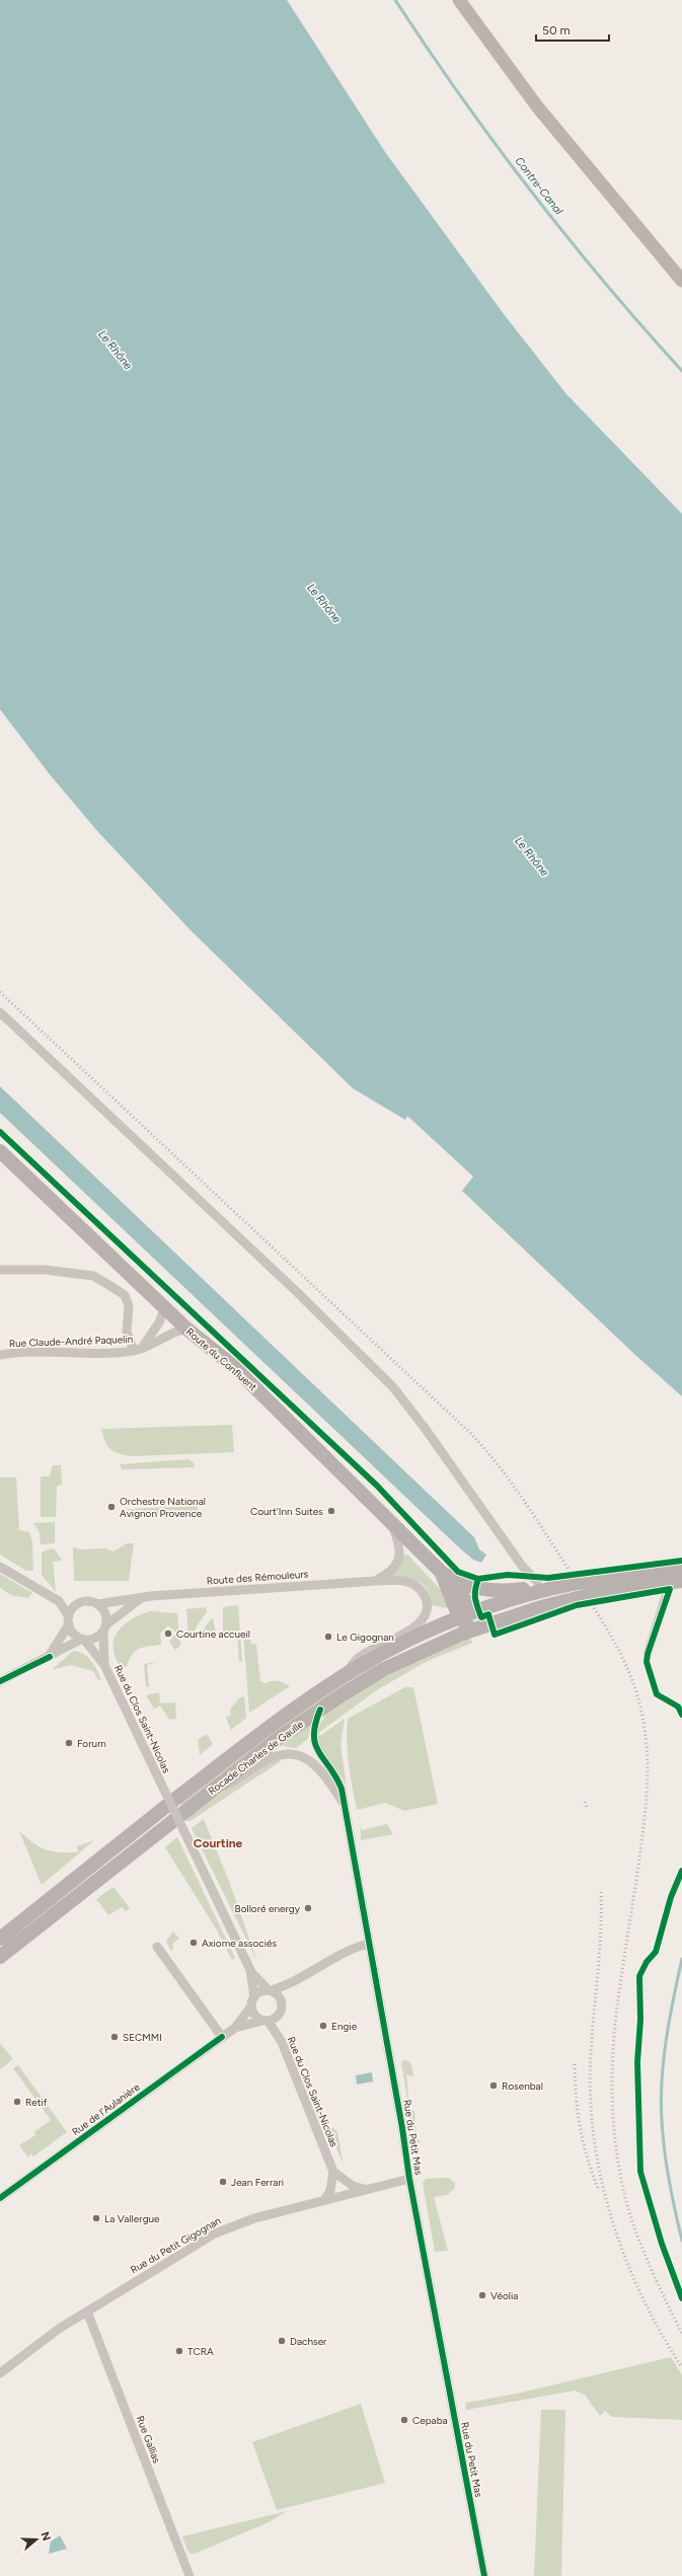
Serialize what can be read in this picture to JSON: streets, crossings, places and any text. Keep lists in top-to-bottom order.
{
  "streets": {
    "main road": ["Route du Confluent", "Rocade Charles de Gaulle"],
    "street": [
      "Rue Claude-André Paquelin",
      "Route des Rémouleurs",
      "Rue du Clos Saint-Nicolas",
      "Rue de l'Aulanière",
      "Rue du Petit Mas",
      "Rue du Petit Gigognan",
      "Rue Gallias"
    ]
  },
  "crossings": [
    ["Rue Claude-André Paquelin", "Route du Confluent"],
    ["Route des Rémouleurs", "Rue du Clos Saint-Nicolas"],
    ["Route des Rémouleurs", "Rocade Charles de Gaulle"],
    ["Rue du Clos Saint-Nicolas", "Rue de l'Aulanière"],
    ["Rocade Charles de Gaulle", "Rue du Petit Mas"],
    ["Rue du Petit Mas", "Rue du Petit Gigognan"],
    ["Rue du Petit Gigognan", "Rue Gallias"]
  ],
  "districts": ["Courtine"],
  "water": ["Contre-Canal", "Le Rhône"],
  "places": [
    "Orchestre National Avignon Provence",
    "Court'Inn Suites",
    "Courtine accueil",
    "Le Gigognan",
    "Forum",
    "Bolloré energy",
    "Axiome associés",
    "Engie",
    "SECMMI",
    "Rosenbal",
    "Retif",
    "Jean Ferrari",
    "La Vallergue",
    "Véolia",
    "Dachser",
    "TCRA",
    "Cepaba"
  ],
  "scale_bar": "50 m",
  "north": "right"
}
